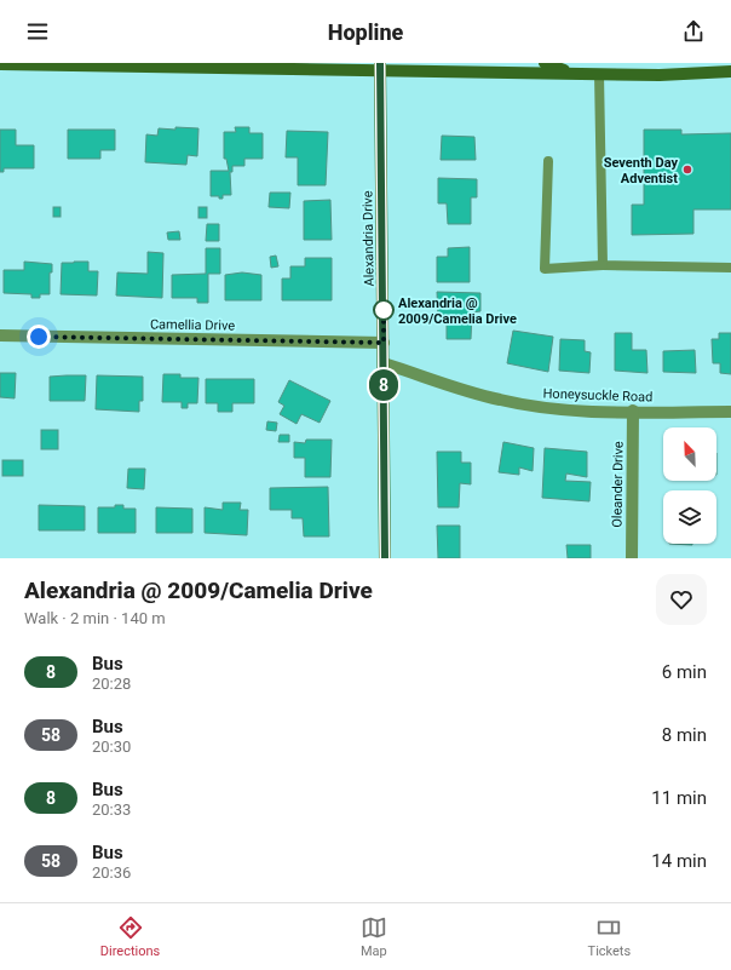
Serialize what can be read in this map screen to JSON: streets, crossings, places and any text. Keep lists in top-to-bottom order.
{
  "streets": {
    "street": [
      "Alexandria Drive",
      "Camellia Drive",
      "Honeysuckle Road",
      "Oleander Drive"
    ]
  },
  "crossings": [
    ["Alexandria Drive", "Camellia Drive"],
    ["Alexandria Drive", "Honeysuckle Road"],
    ["Honeysuckle Road", "Oleander Drive"]
  ],
  "places": ["Seventh Day Adventist", "Alexandria @ 2009/Camelia Drive"],
  "lines": ["bus line 8"],
  "north": "top left",
  "page": {
    "header": "Hopline",
    "on_map": "8",
    "heading": ["Alexandria @ 2009/Camelia Drive", "Walk · 2 min · 140 m"],
    "list": [
      {
        "mark": "8",
        "name": "Bus",
        "note": "20:28",
        "value": "6 min"
      },
      {
        "mark": "58",
        "name": "Bus",
        "note": "20:30",
        "value": "8 min"
      },
      {
        "mark": "8",
        "name": "Bus",
        "note": "20:33",
        "value": "11 min"
      },
      {
        "mark": "58",
        "name": "Bus",
        "note": "20:36",
        "value": "14 min"
      }
    ],
    "tabs": ["Directions", "Map", "Tickets"]
  }
}
